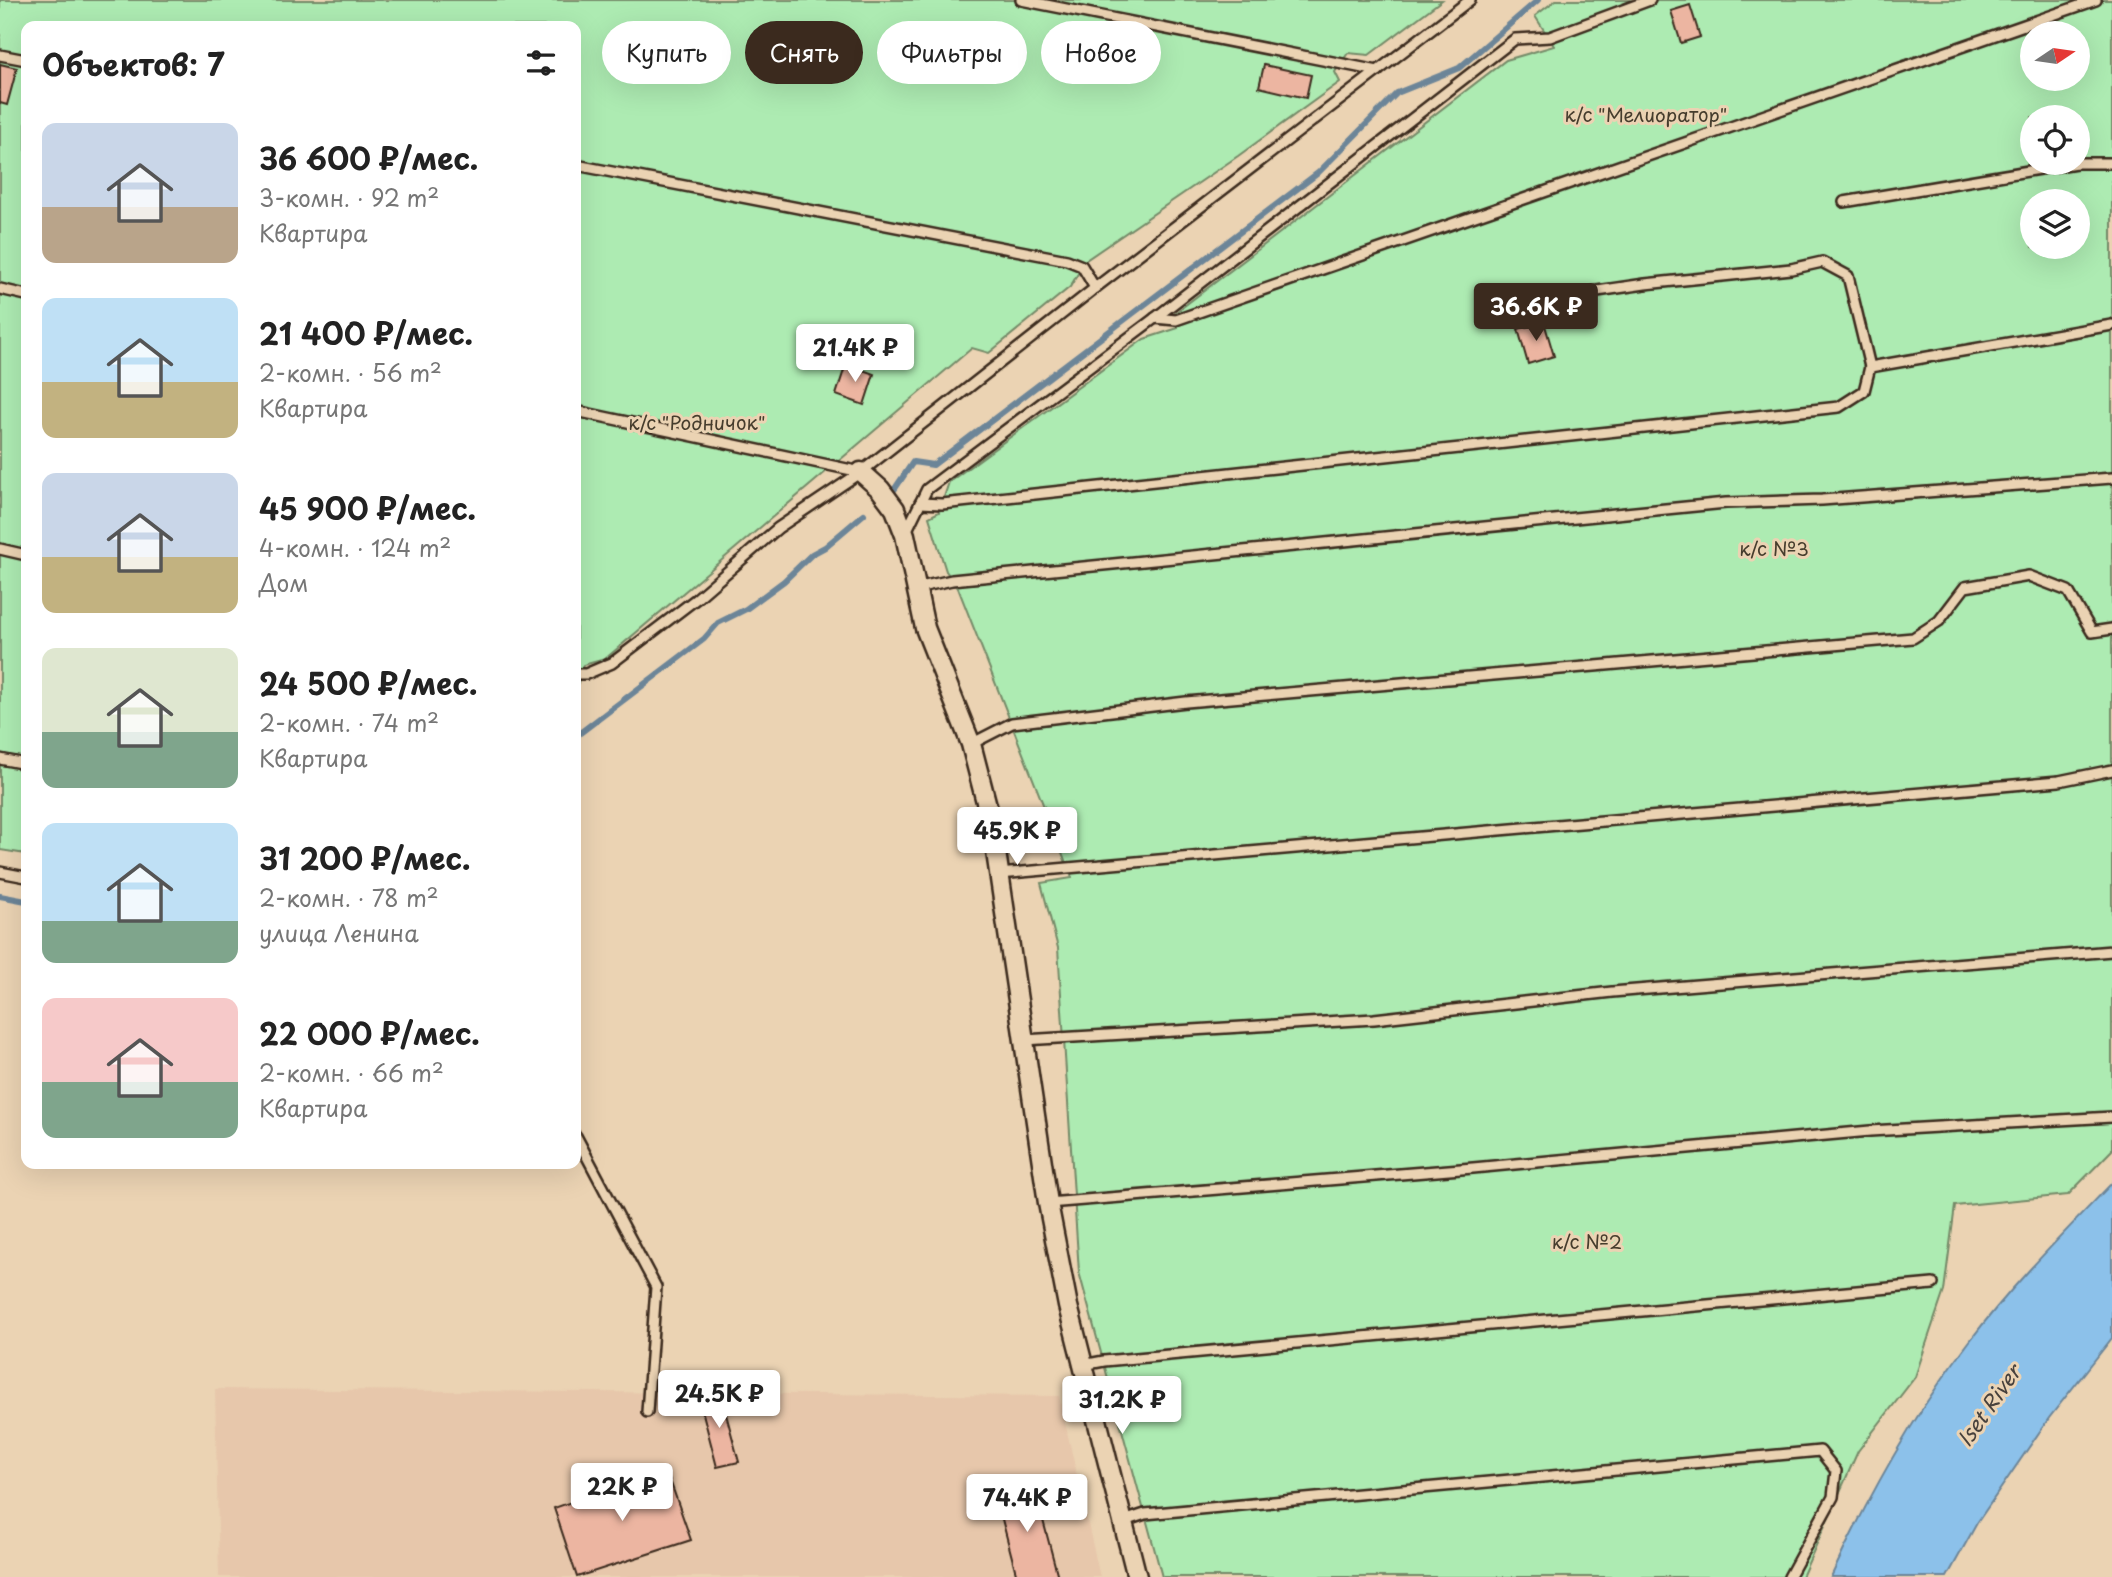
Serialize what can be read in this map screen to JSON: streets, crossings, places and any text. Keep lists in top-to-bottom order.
{
  "water": ["Iset River"],
  "parks": [
    "к/с \"Мелиоратор\"",
    "к/с \"Родничок\"",
    "к/с №3",
    "к/с №2"
  ],
  "north": "right",
  "page": {
    "chip": [
      "Купить",
      "Снять",
      "Фильтры",
      "Новое"
    ],
    "heading": "Объектов: 7",
    "list": [
      {
        "name": "36 600 ₽/мес.",
        "note": "3-комн. · 92 m² · Квартира"
      },
      {
        "name": "21 400 ₽/мес.",
        "note": "2-комн. · 56 m² · Квартира"
      },
      {
        "name": "45 900 ₽/мес.",
        "note": "4-комн. · 124 m² · Дом"
      },
      {
        "name": "24 500 ₽/мес.",
        "note": "2-комн. · 74 m² · Квартира"
      },
      {
        "name": "31 200 ₽/мес.",
        "note": "2-комн. · 78 m² · улица Ленина"
      },
      {
        "name": "22 000 ₽/мес.",
        "note": "2-комн. · 66 m² · Квартира"
      }
    ],
    "price": [
      "36.6K ₽",
      "21.4K ₽",
      "45.9K ₽",
      "24.5K ₽",
      "31.2K ₽",
      "22K ₽",
      "74.4K ₽"
    ]
  }
}
